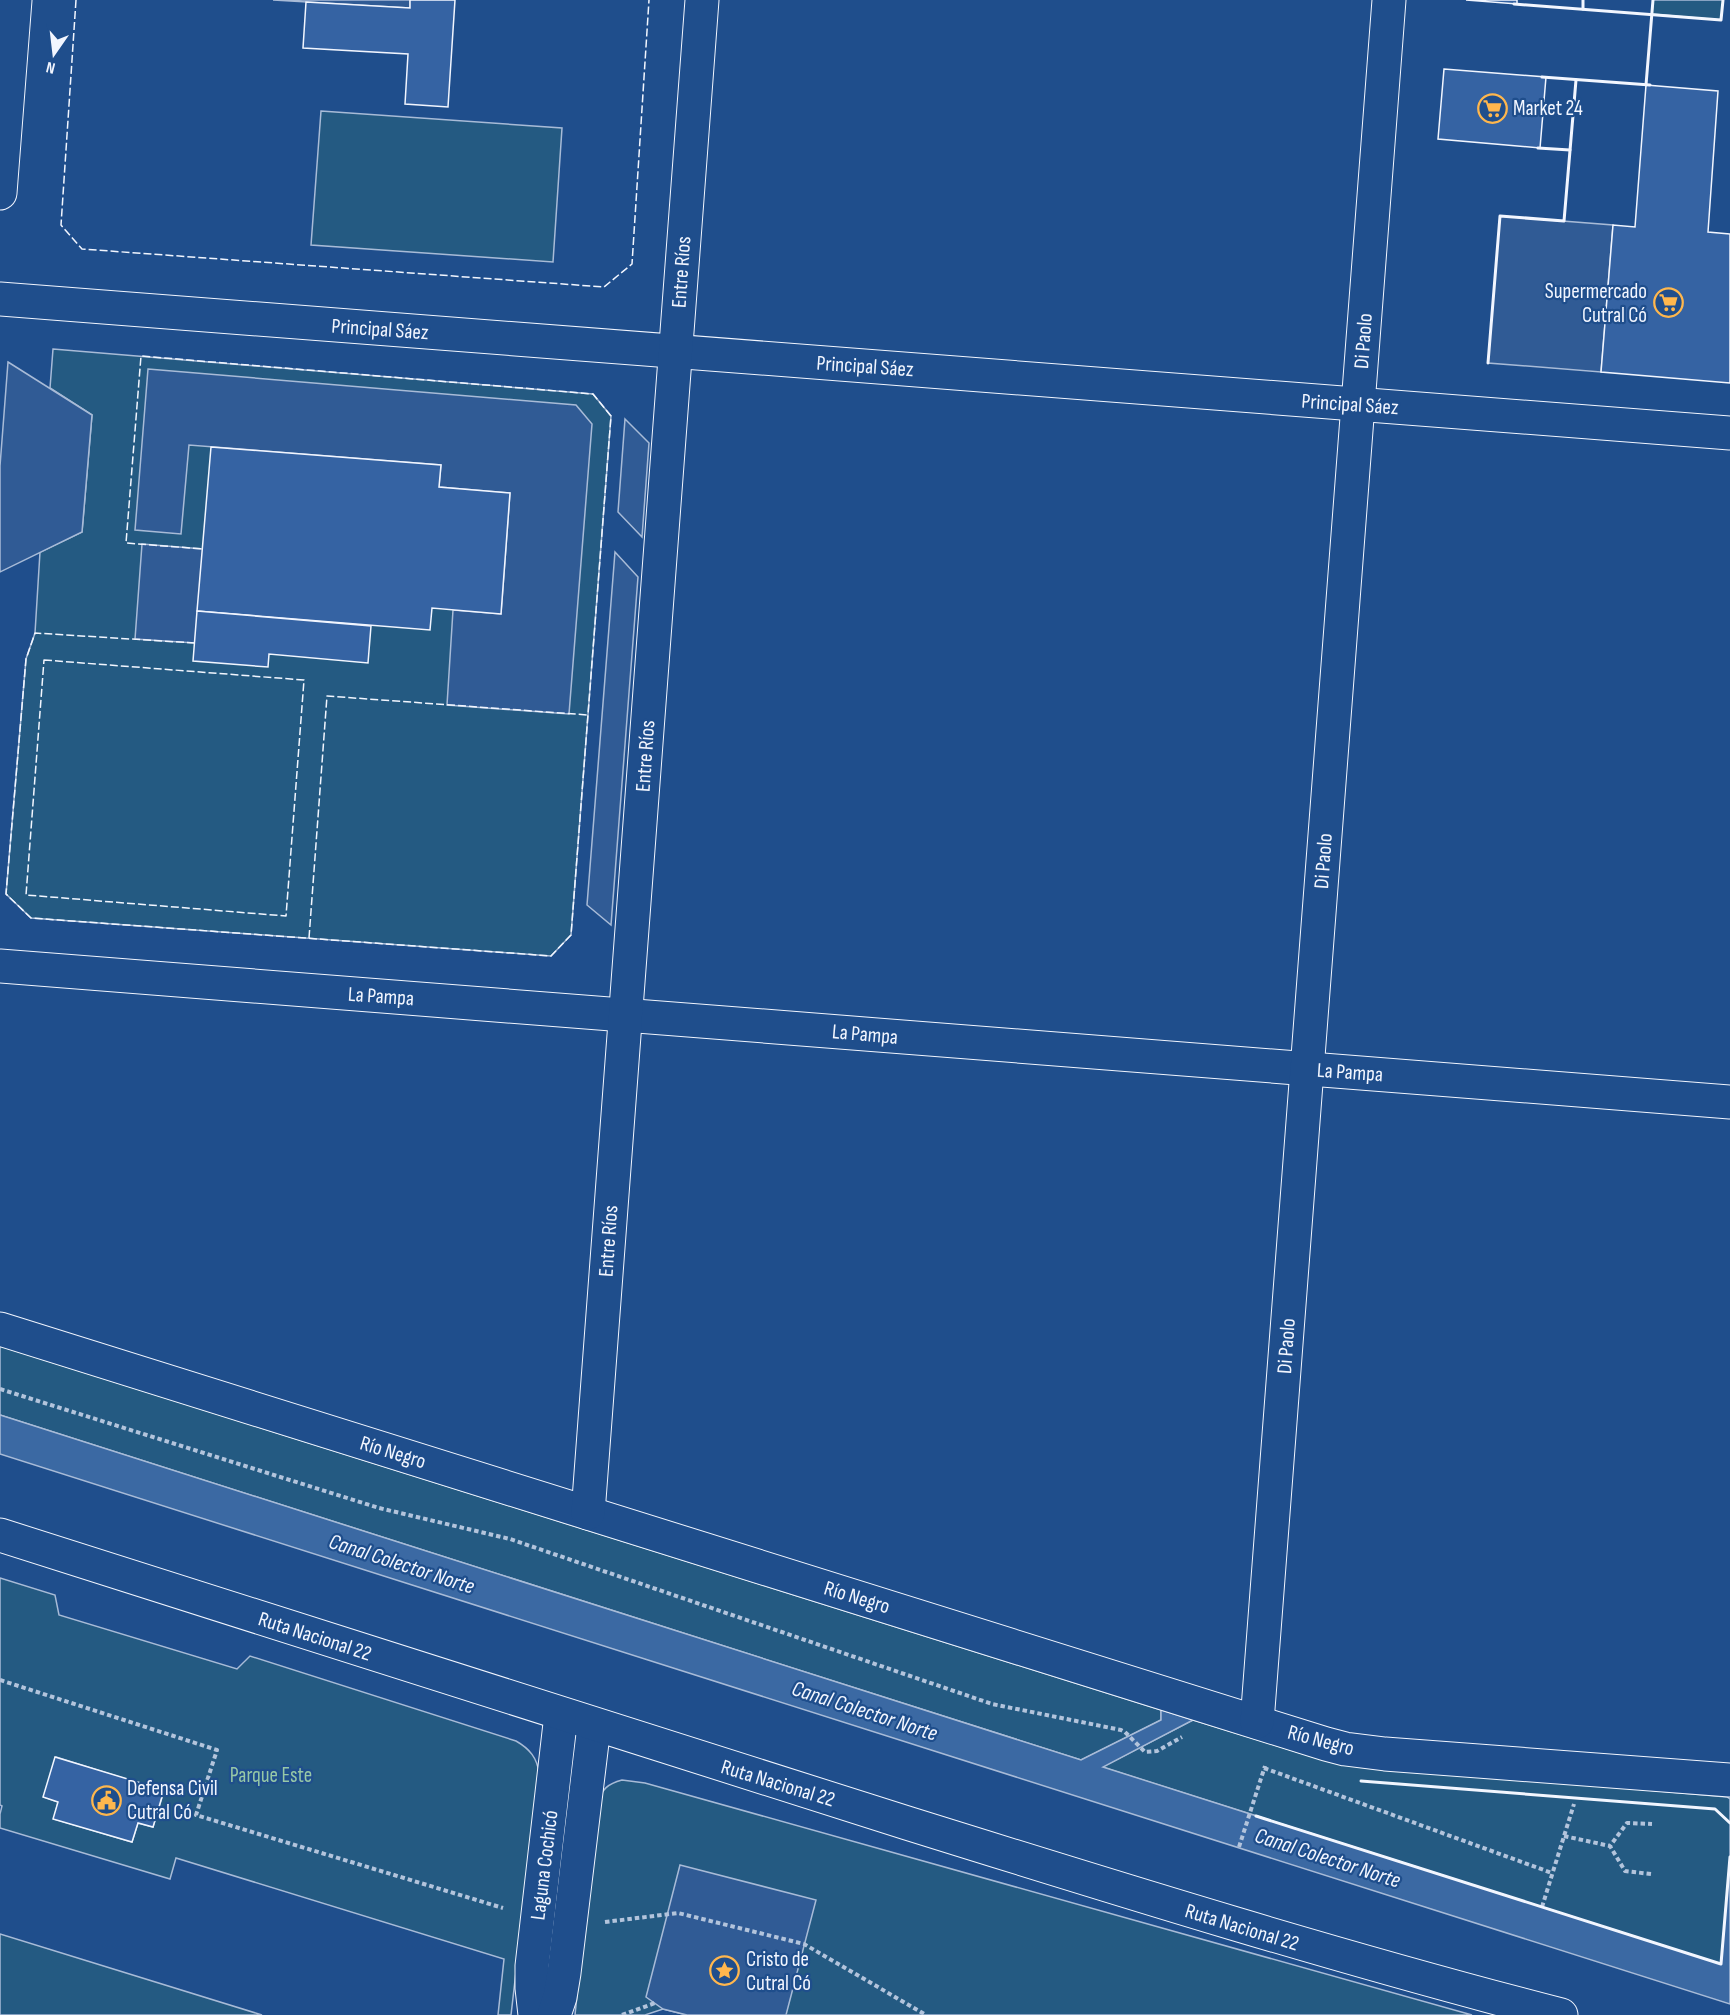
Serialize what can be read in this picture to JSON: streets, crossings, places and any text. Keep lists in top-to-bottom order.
{
  "streets": {
    "main road": [
      "Entre Ríos",
      "Principal Sáez",
      "Di Paolo",
      "La Pampa",
      "Río Negro",
      "Ruta Nacional 22",
      "Laguna Cochicó"
    ]
  },
  "crossings": [
    ["Entre Ríos", "Principal Sáez"],
    ["Entre Ríos", "La Pampa"],
    ["Entre Ríos", "Río Negro"],
    ["Principal Sáez", "Di Paolo"],
    ["Di Paolo", "La Pampa"],
    ["Di Paolo", "Río Negro"],
    ["Ruta Nacional 22", "Laguna Cochicó"]
  ],
  "water": ["Canal Colector Norte"],
  "parks": ["Parque Este"],
  "places": {
    "supermarket": ["Market 24", "Supermercado Cutral Có"],
    "public building": ["Defensa Civil Cutral Có"],
    "place": ["Cristo de Cutral Có"]
  },
  "north": "bottom"
}
